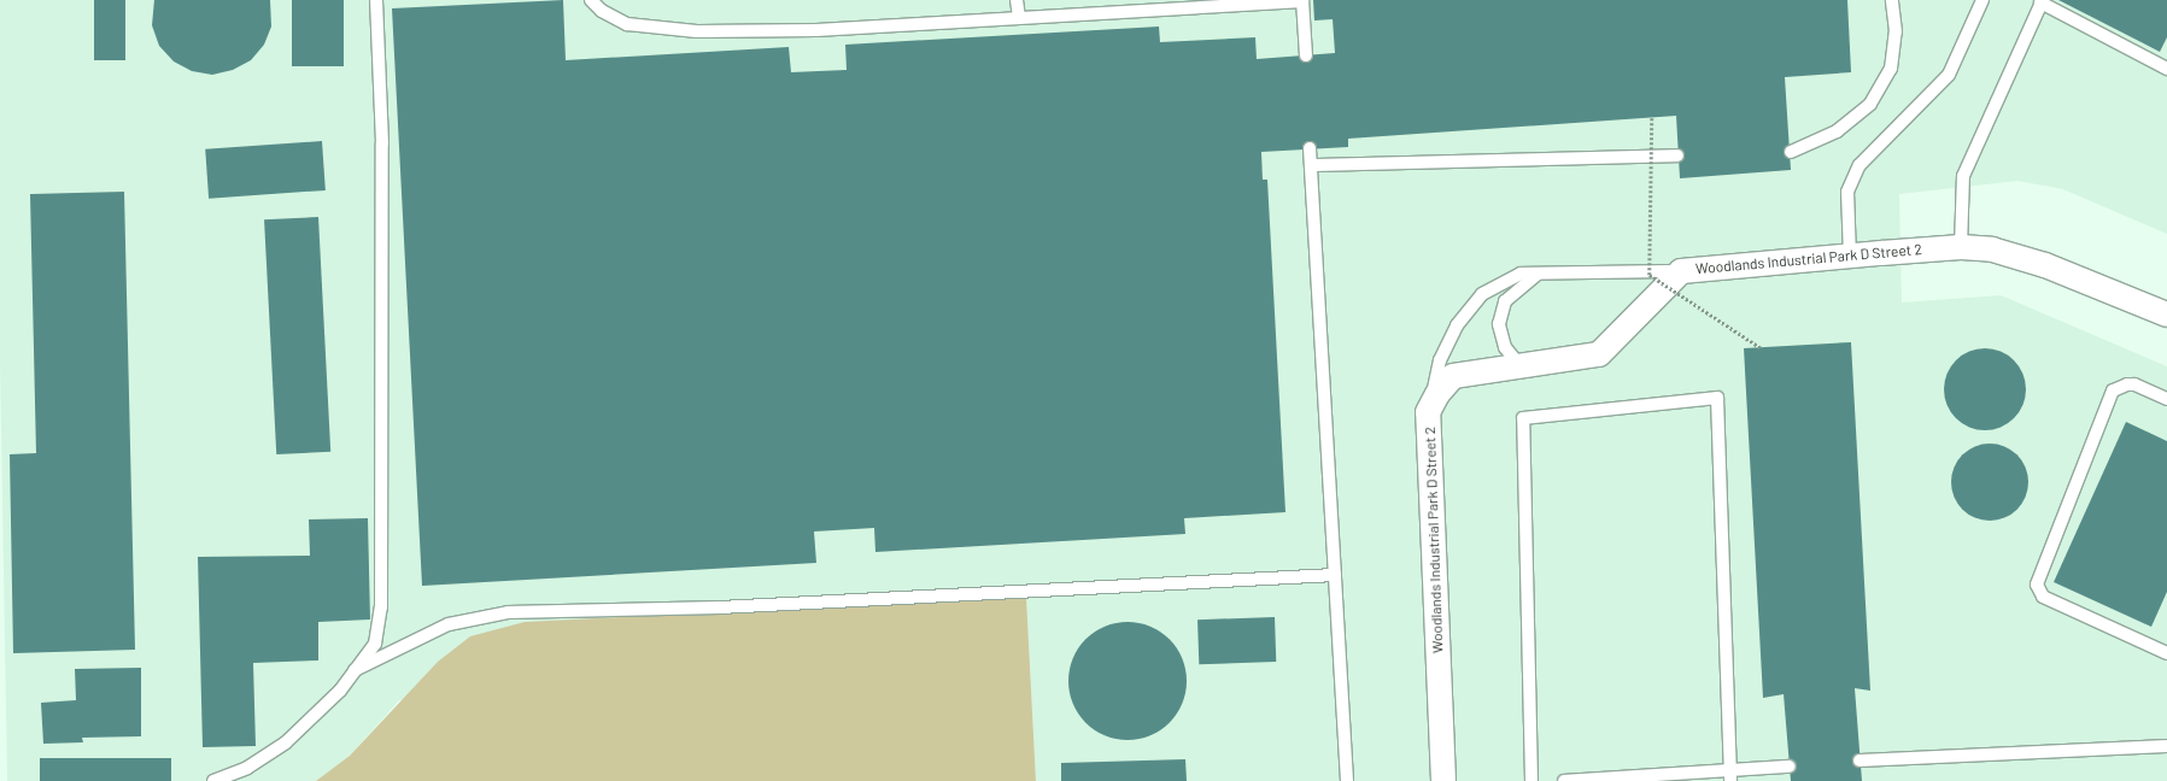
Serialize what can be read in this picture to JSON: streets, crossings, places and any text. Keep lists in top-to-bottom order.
{
  "streets": {
    "street": ["Woodlands Industrial Park D Street 2"]
  }
}
